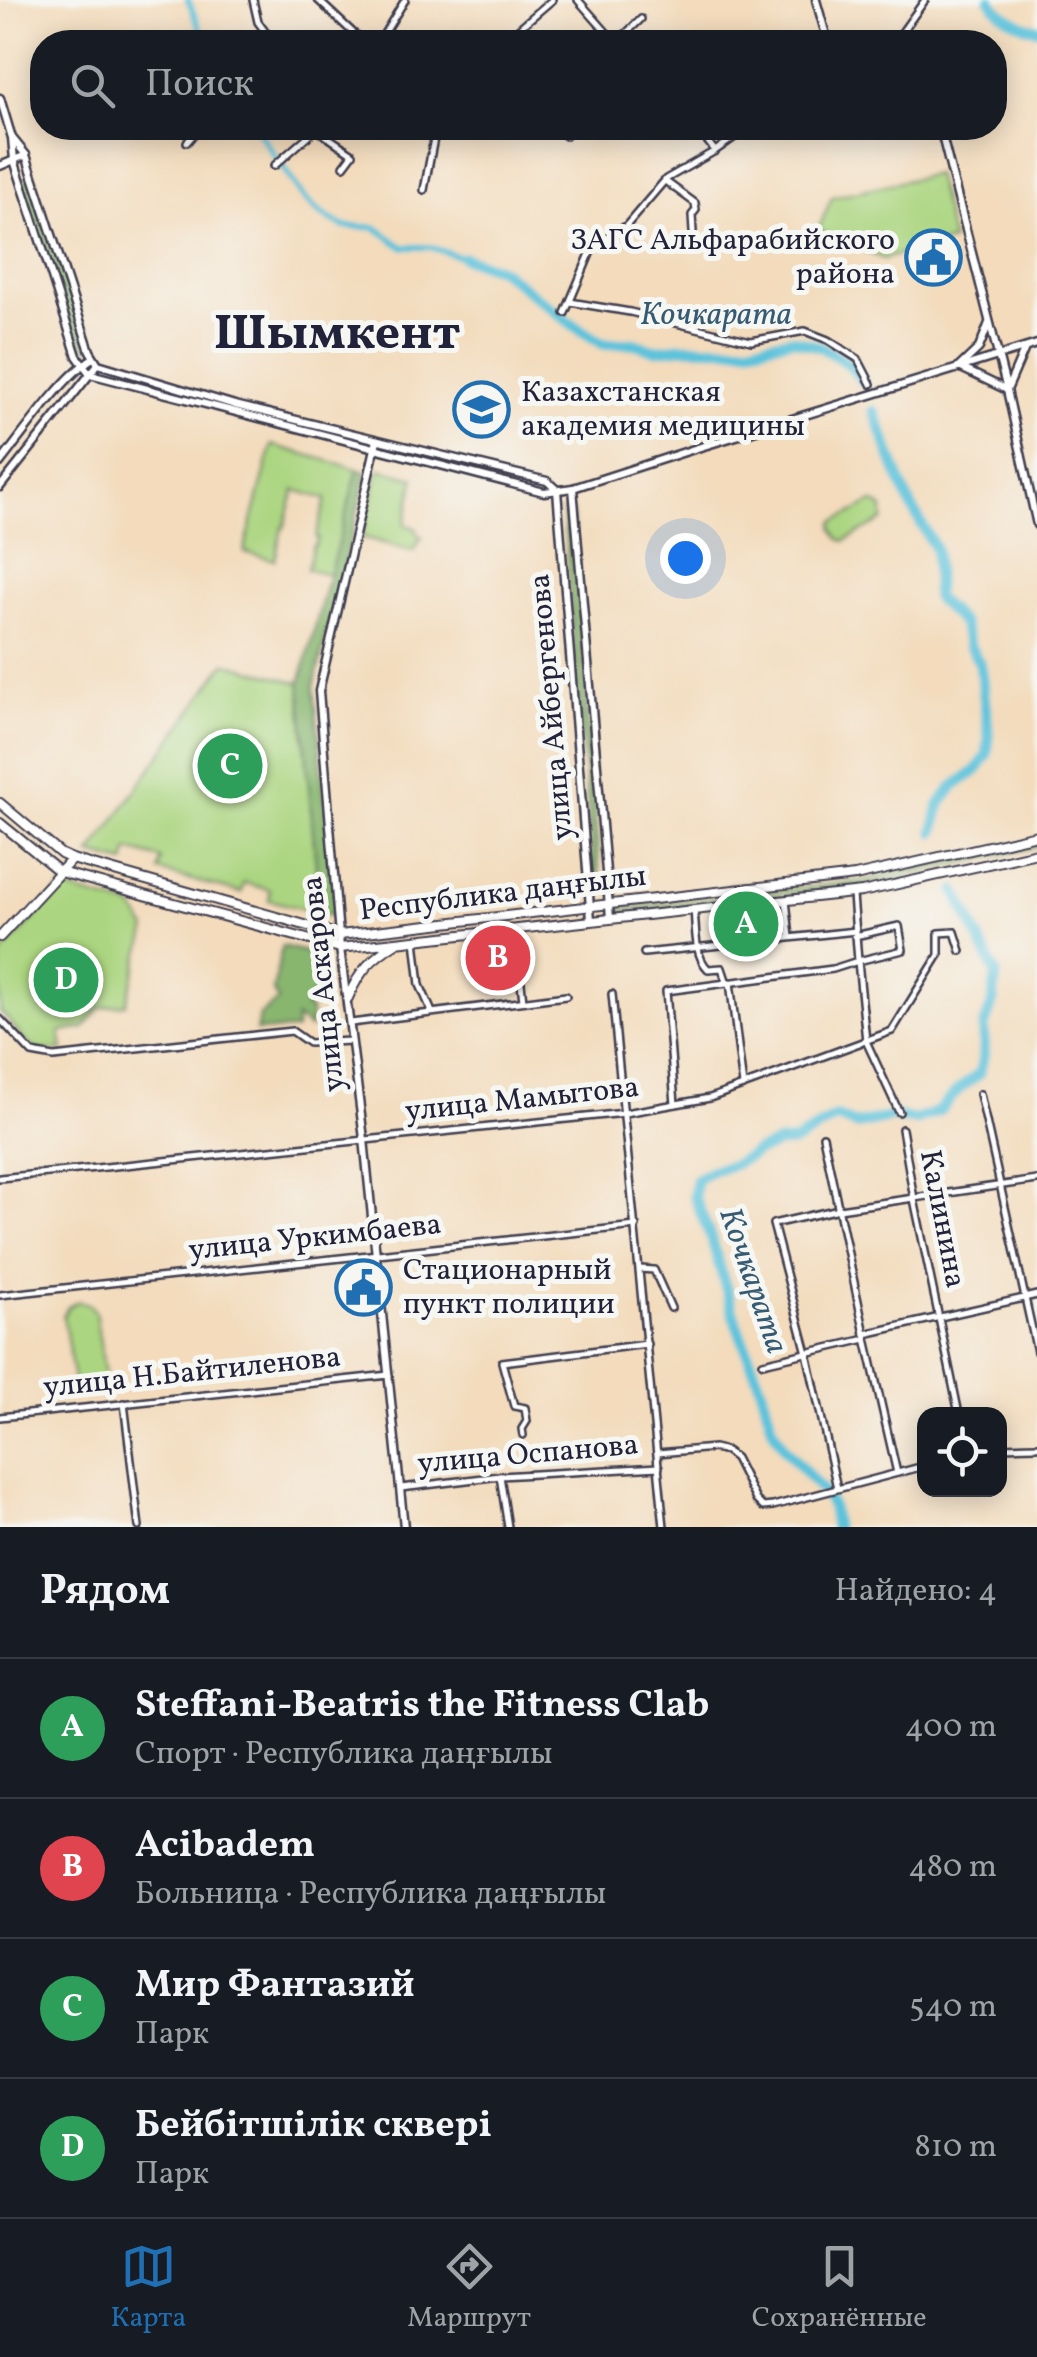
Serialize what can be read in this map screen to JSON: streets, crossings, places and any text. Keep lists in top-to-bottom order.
{
  "streets": {
    "main road": ["улица Айбергенова", "Республика даңғылы", "улица Аскарова"],
    "street": [
      "улица Мамытова",
      "Калинина",
      "улица Уркимбаева",
      "улица Н.Байтиленова",
      "улица Оспанова"
    ]
  },
  "crossings": [
    ["улица Айбергенова", "Республика даңғылы"],
    ["Республика даңғылы", "улица Аскарова"],
    ["улица Аскарова", "улица Мамытова"],
    ["улица Аскарова", "улица Уркимбаева"],
    ["улица Аскарова", "улица Н.Байтиленова"],
    ["улица Аскарова", "улица Оспанова"]
  ],
  "districts": ["Шымкент"],
  "water": ["Кочкарата"],
  "places": {
    "public building": ["ЗАГС Альфарабийского района", "Стационарный пункт полиции"],
    "school or university": ["Казахстанская академия медицины"]
  },
  "page": {
    "search": "Поиск",
    "pins": [
      "C",
      "A",
      "B",
      "D"
    ],
    "heading": ["Рядом", "Найдено: 4"],
    "list": [
      {
        "mark": "A",
        "name": "Steffani-Beatris the Fitness Clab",
        "note": "Спорт · Республика даңғылы",
        "value": "400 m"
      },
      {
        "mark": "B",
        "name": "Acibadem",
        "note": "Больница · Республика даңғылы",
        "value": "480 m"
      },
      {
        "mark": "C",
        "name": "Мир Фантазий",
        "note": "Парк",
        "value": "540 m"
      },
      {
        "mark": "D",
        "name": "Бейбітшілік сквері",
        "note": "Парк",
        "value": "810 m"
      }
    ],
    "nav": ["Карта", "Маршрут", "Сохранённые"]
  }
}
